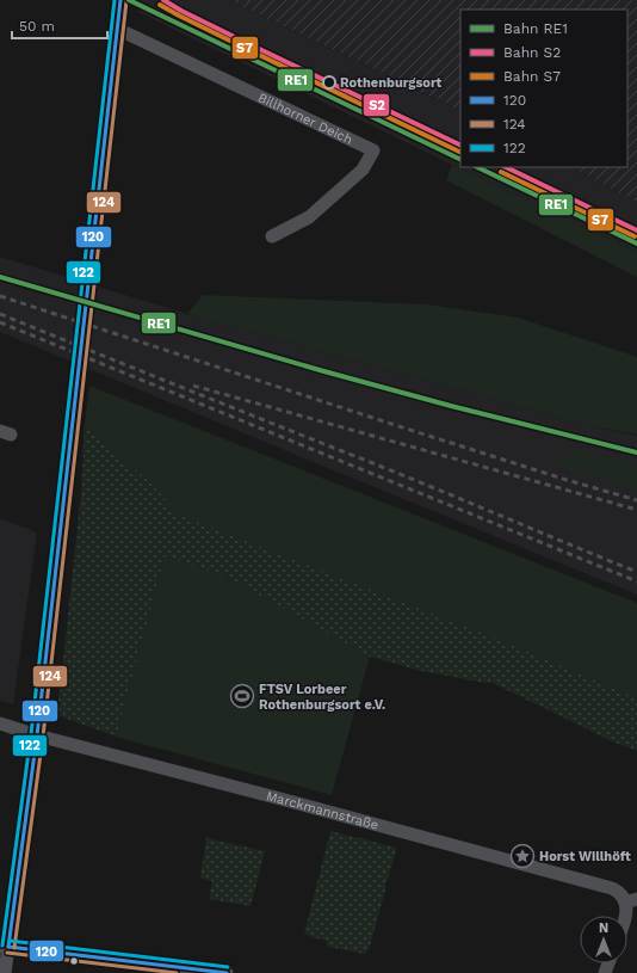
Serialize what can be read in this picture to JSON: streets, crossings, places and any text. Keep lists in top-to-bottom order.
{
  "streets": {
    "street": ["Billhorner Deich", "Marckmannstraße"]
  },
  "places": {
    "other": ["Rothenburgsort"],
    "sports": ["FTSV Lorbeer Rothenburgsort e.V."],
    "place": ["Horst Willhöft"]
  },
  "lines": [
    "rail line RE1",
    "rail line S2",
    "transit line 120",
    "transit line 122",
    "transit line 124",
    "rail line S7"
  ],
  "legend": [
    "Bahn RE1",
    "Bahn S2",
    "Bahn S7",
    "120",
    "124",
    "122"
  ],
  "scale_bar": "50 m",
  "north": "top"
}
